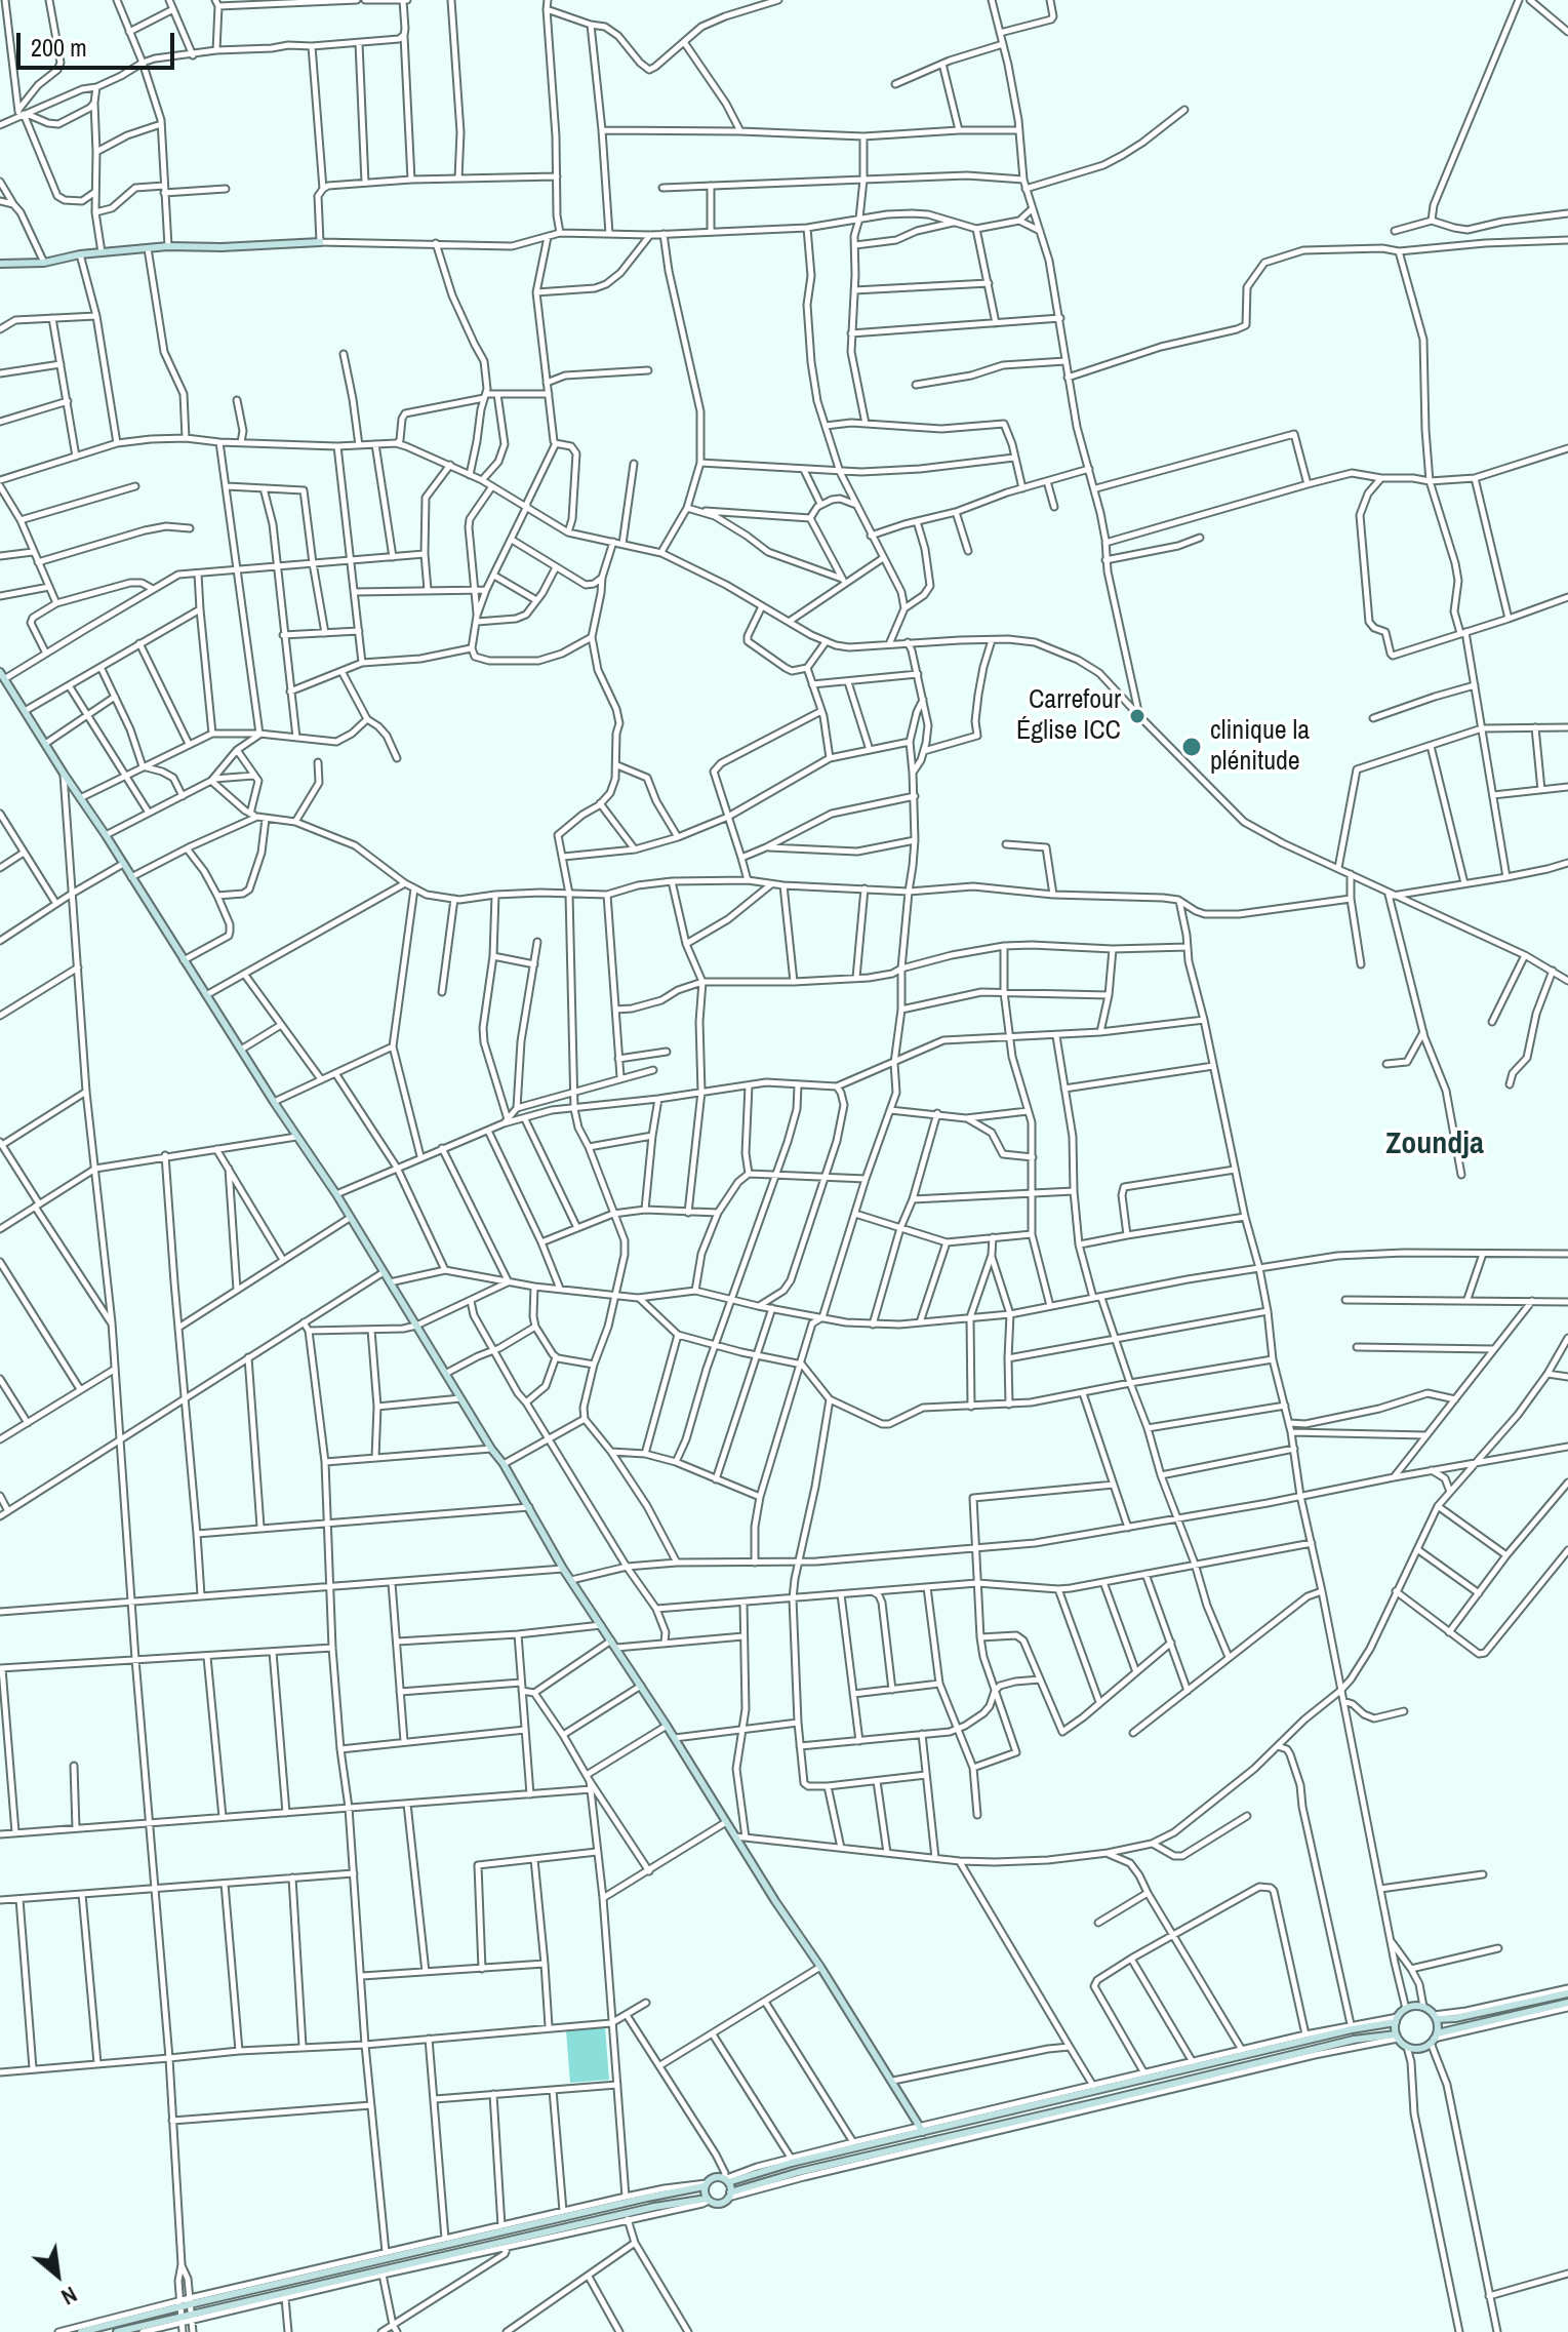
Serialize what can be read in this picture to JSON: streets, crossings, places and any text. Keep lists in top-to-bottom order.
{
  "districts": ["Zoundja"],
  "places": ["Carrefour Église ICC", "clinique la plénitude"],
  "scale_bar": "200 m",
  "north": "bottom right"
}
